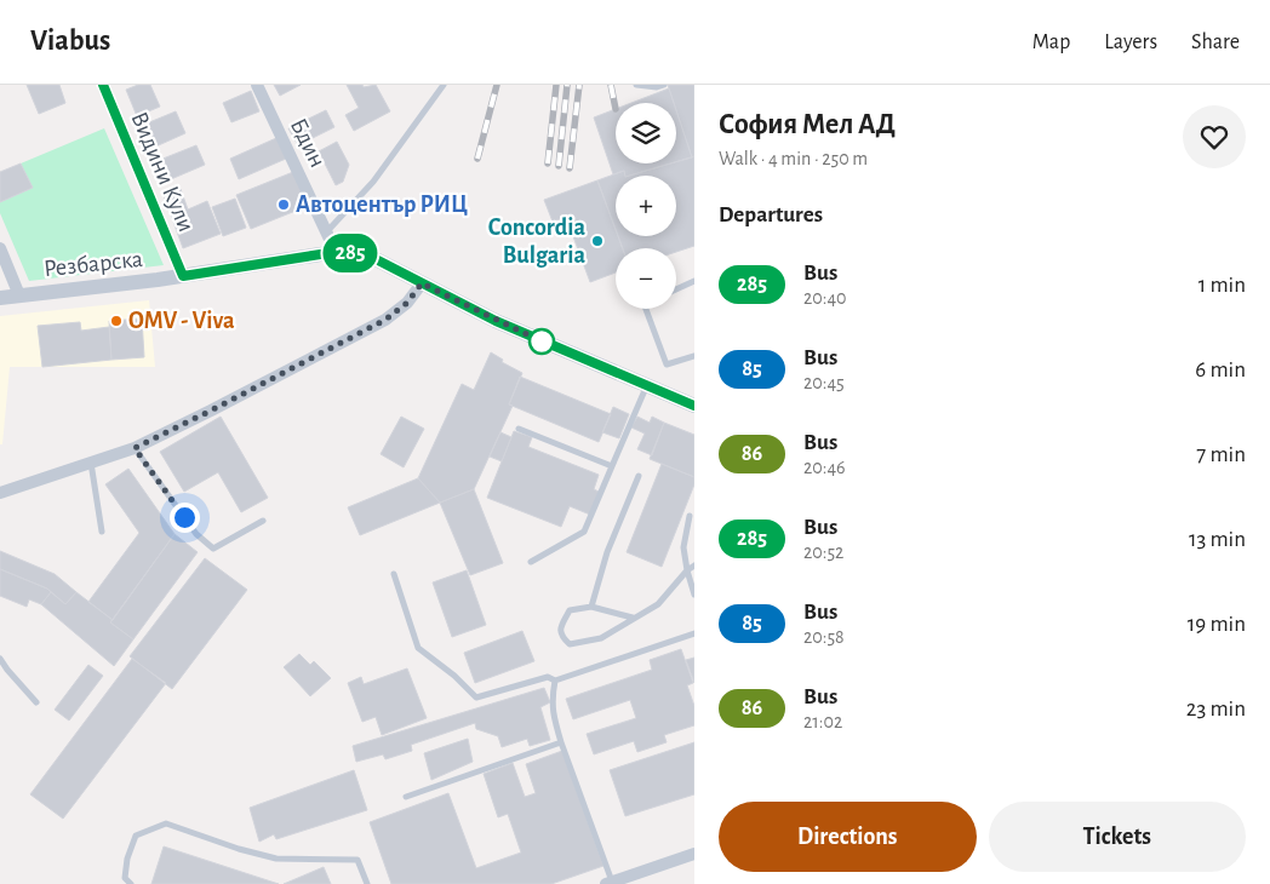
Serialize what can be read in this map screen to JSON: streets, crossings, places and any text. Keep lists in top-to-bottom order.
{
  "streets": {
    "street": ["Бдин", "Видини Кули", "Резбарска"]
  },
  "crossings": [
    ["Бдин", "Резбарска"],
    ["Видини Кули", "Резбарска"]
  ],
  "places": ["Автоцентър РИЦ", "Concordia Bulgaria", "OMV - Viva"],
  "lines": ["bus line 285"],
  "page": {
    "header": "Viabus",
    "nav": ["Map", "Layers", "Share"],
    "on_map": "285",
    "heading": [
      ["София Мел АД", "Walk · 4 min · 250 m"],
      "Departures"
    ],
    "map_buttons": ["+", "−"],
    "list": [
      {
        "mark": "285",
        "name": "Bus",
        "note": "20:40",
        "value": "1 min"
      },
      {
        "mark": "85",
        "name": "Bus",
        "note": "20:45",
        "value": "6 min"
      },
      {
        "mark": "86",
        "name": "Bus",
        "note": "20:46",
        "value": "7 min"
      },
      {
        "mark": "285",
        "name": "Bus",
        "note": "20:52",
        "value": "13 min"
      },
      {
        "mark": "85",
        "name": "Bus",
        "note": "20:58",
        "value": "19 min"
      },
      {
        "mark": "86",
        "name": "Bus",
        "note": "21:02",
        "value": "23 min"
      }
    ],
    "buttons": ["Directions", "Tickets"]
  }
}
